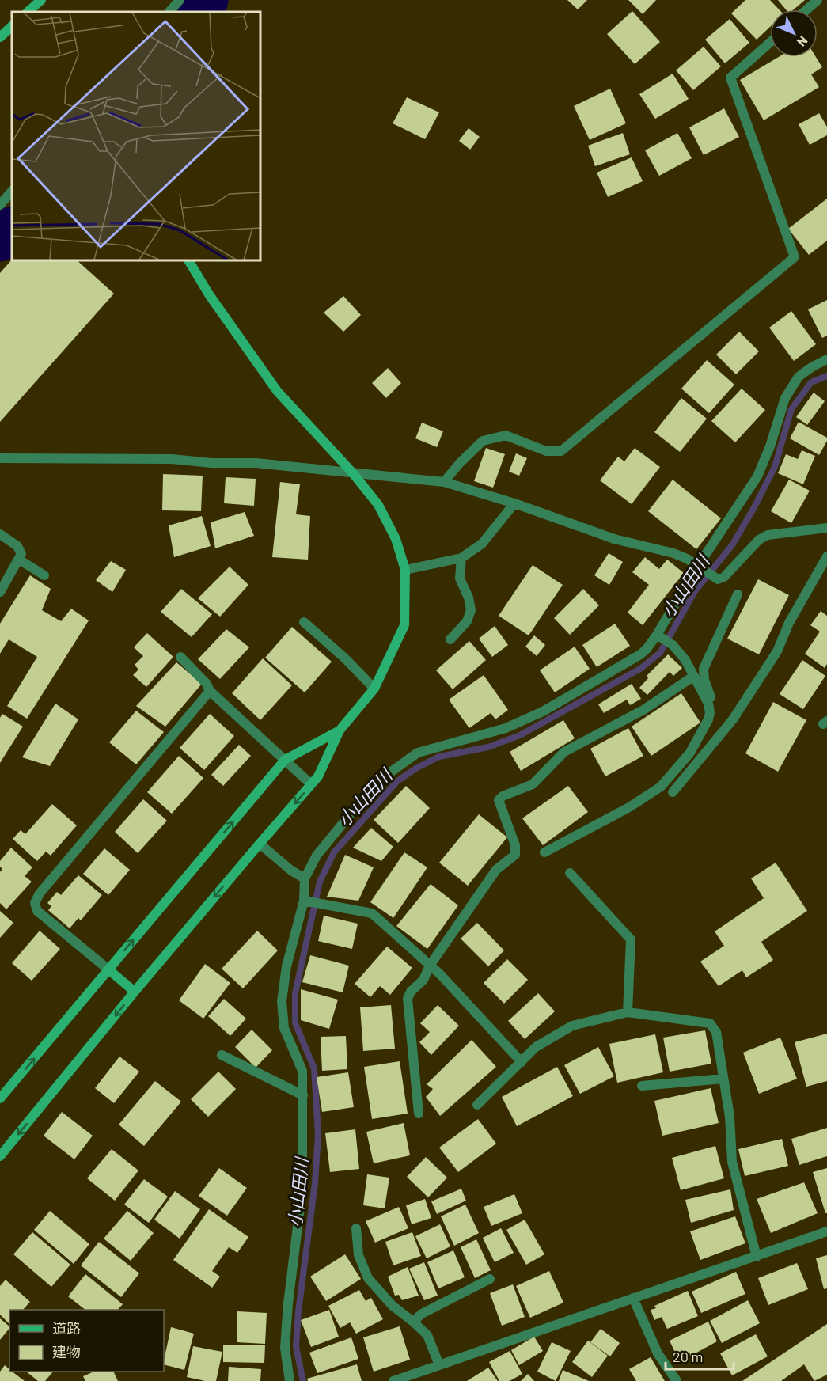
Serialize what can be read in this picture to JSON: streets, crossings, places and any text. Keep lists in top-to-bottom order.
{
  "water": ["小山田川"],
  "legend": ["道路", "建物"],
  "scale_bar": "20 m",
  "north": "bottom right"
}
